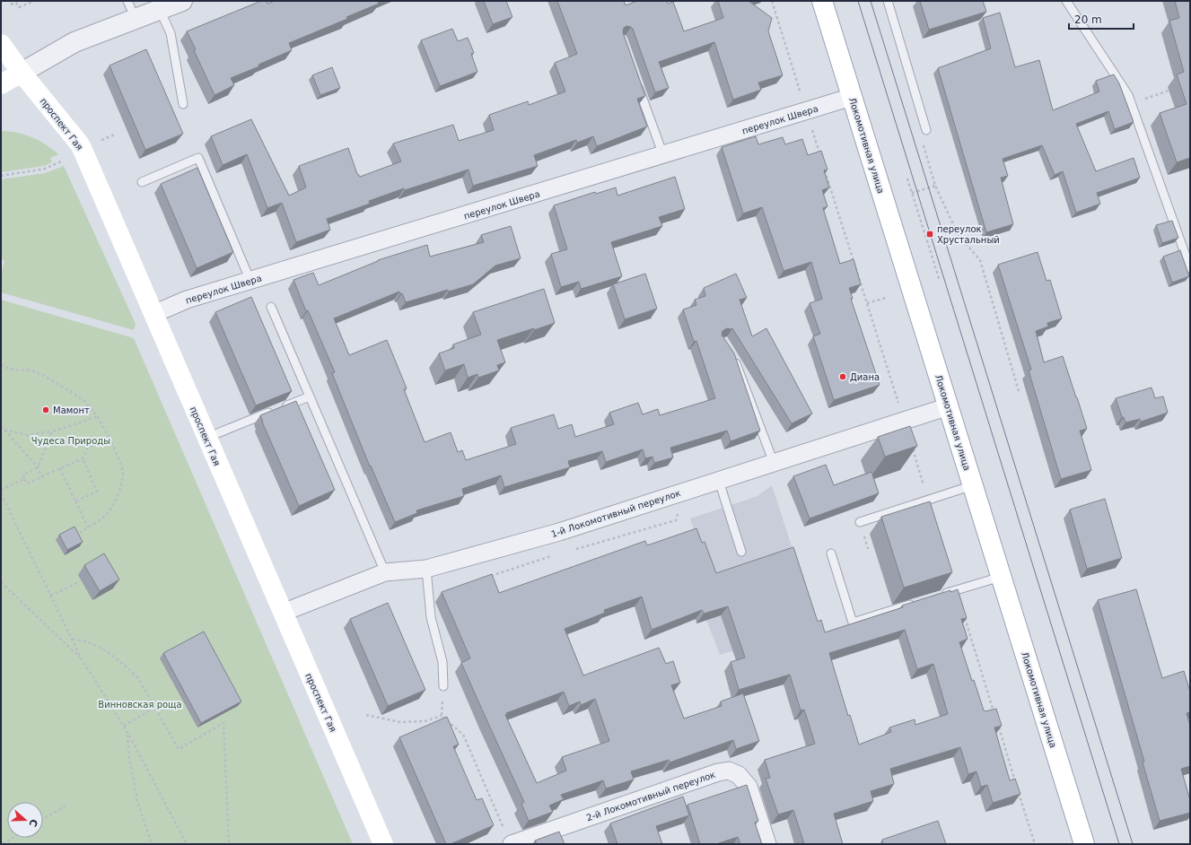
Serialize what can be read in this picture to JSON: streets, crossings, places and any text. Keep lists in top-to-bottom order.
{
  "streets": {
    "main road": ["проспект Гая", "Локомотивная улица"],
    "street": ["переулок Швера", "1-й Локомотивный переулок", "2-й Локомотивный переулок"]
  },
  "crossings": [
    ["переулок Швера", "проспект Гая"],
    ["переулок Швера", "Локомотивная улица"],
    ["проспект Гая", "1-й Локомотивный переулок"],
    ["Локомотивная улица", "1-й Локомотивный переулок"]
  ],
  "parks": ["Чудеса Природы", "Винновская роща"],
  "places": {
    "transit": ["переулок Хрустальный"],
    "other": ["Диана", "Мамонт"]
  },
  "scale_bar": "20 m",
  "north": "right"
}
